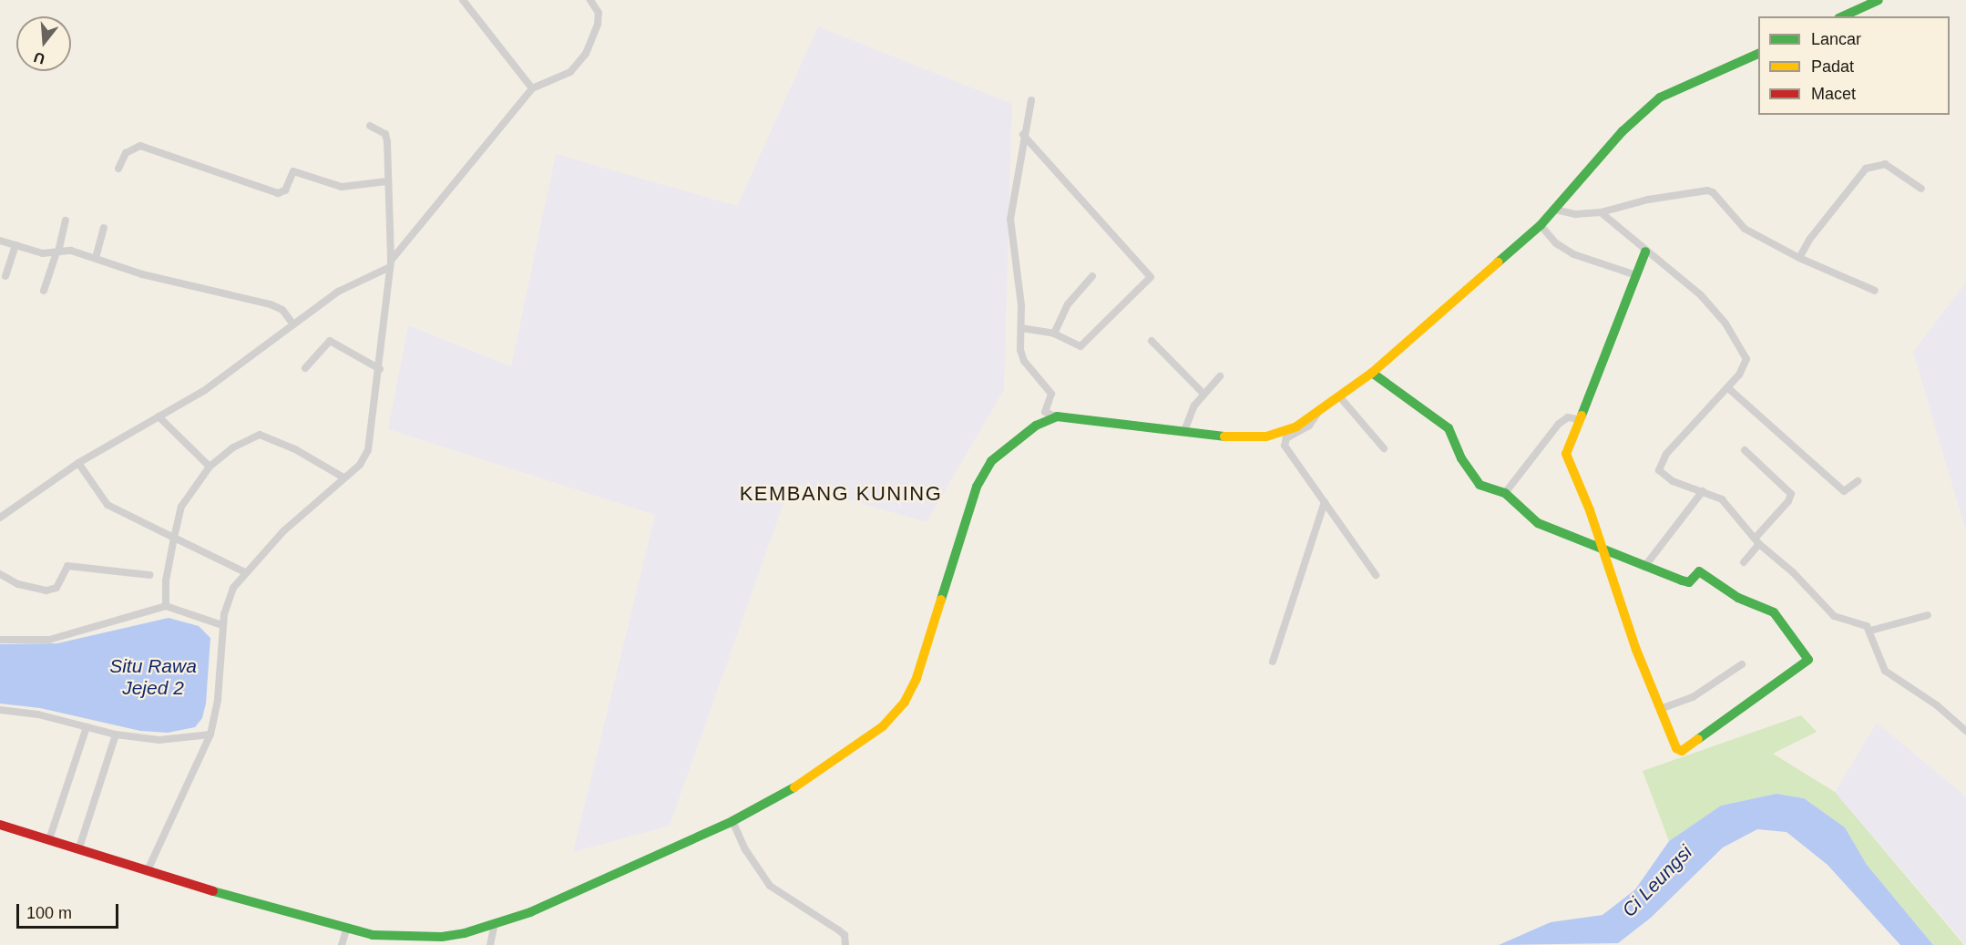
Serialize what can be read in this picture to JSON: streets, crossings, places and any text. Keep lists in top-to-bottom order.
{
  "districts": ["KEMBANG KUNING"],
  "water": ["Situ Rawa Jejed 2", "Ci Leungsi"],
  "legend": ["Lancar", "Padat", "Macet"],
  "scale_bar": "100 m",
  "north": "bottom"
}
